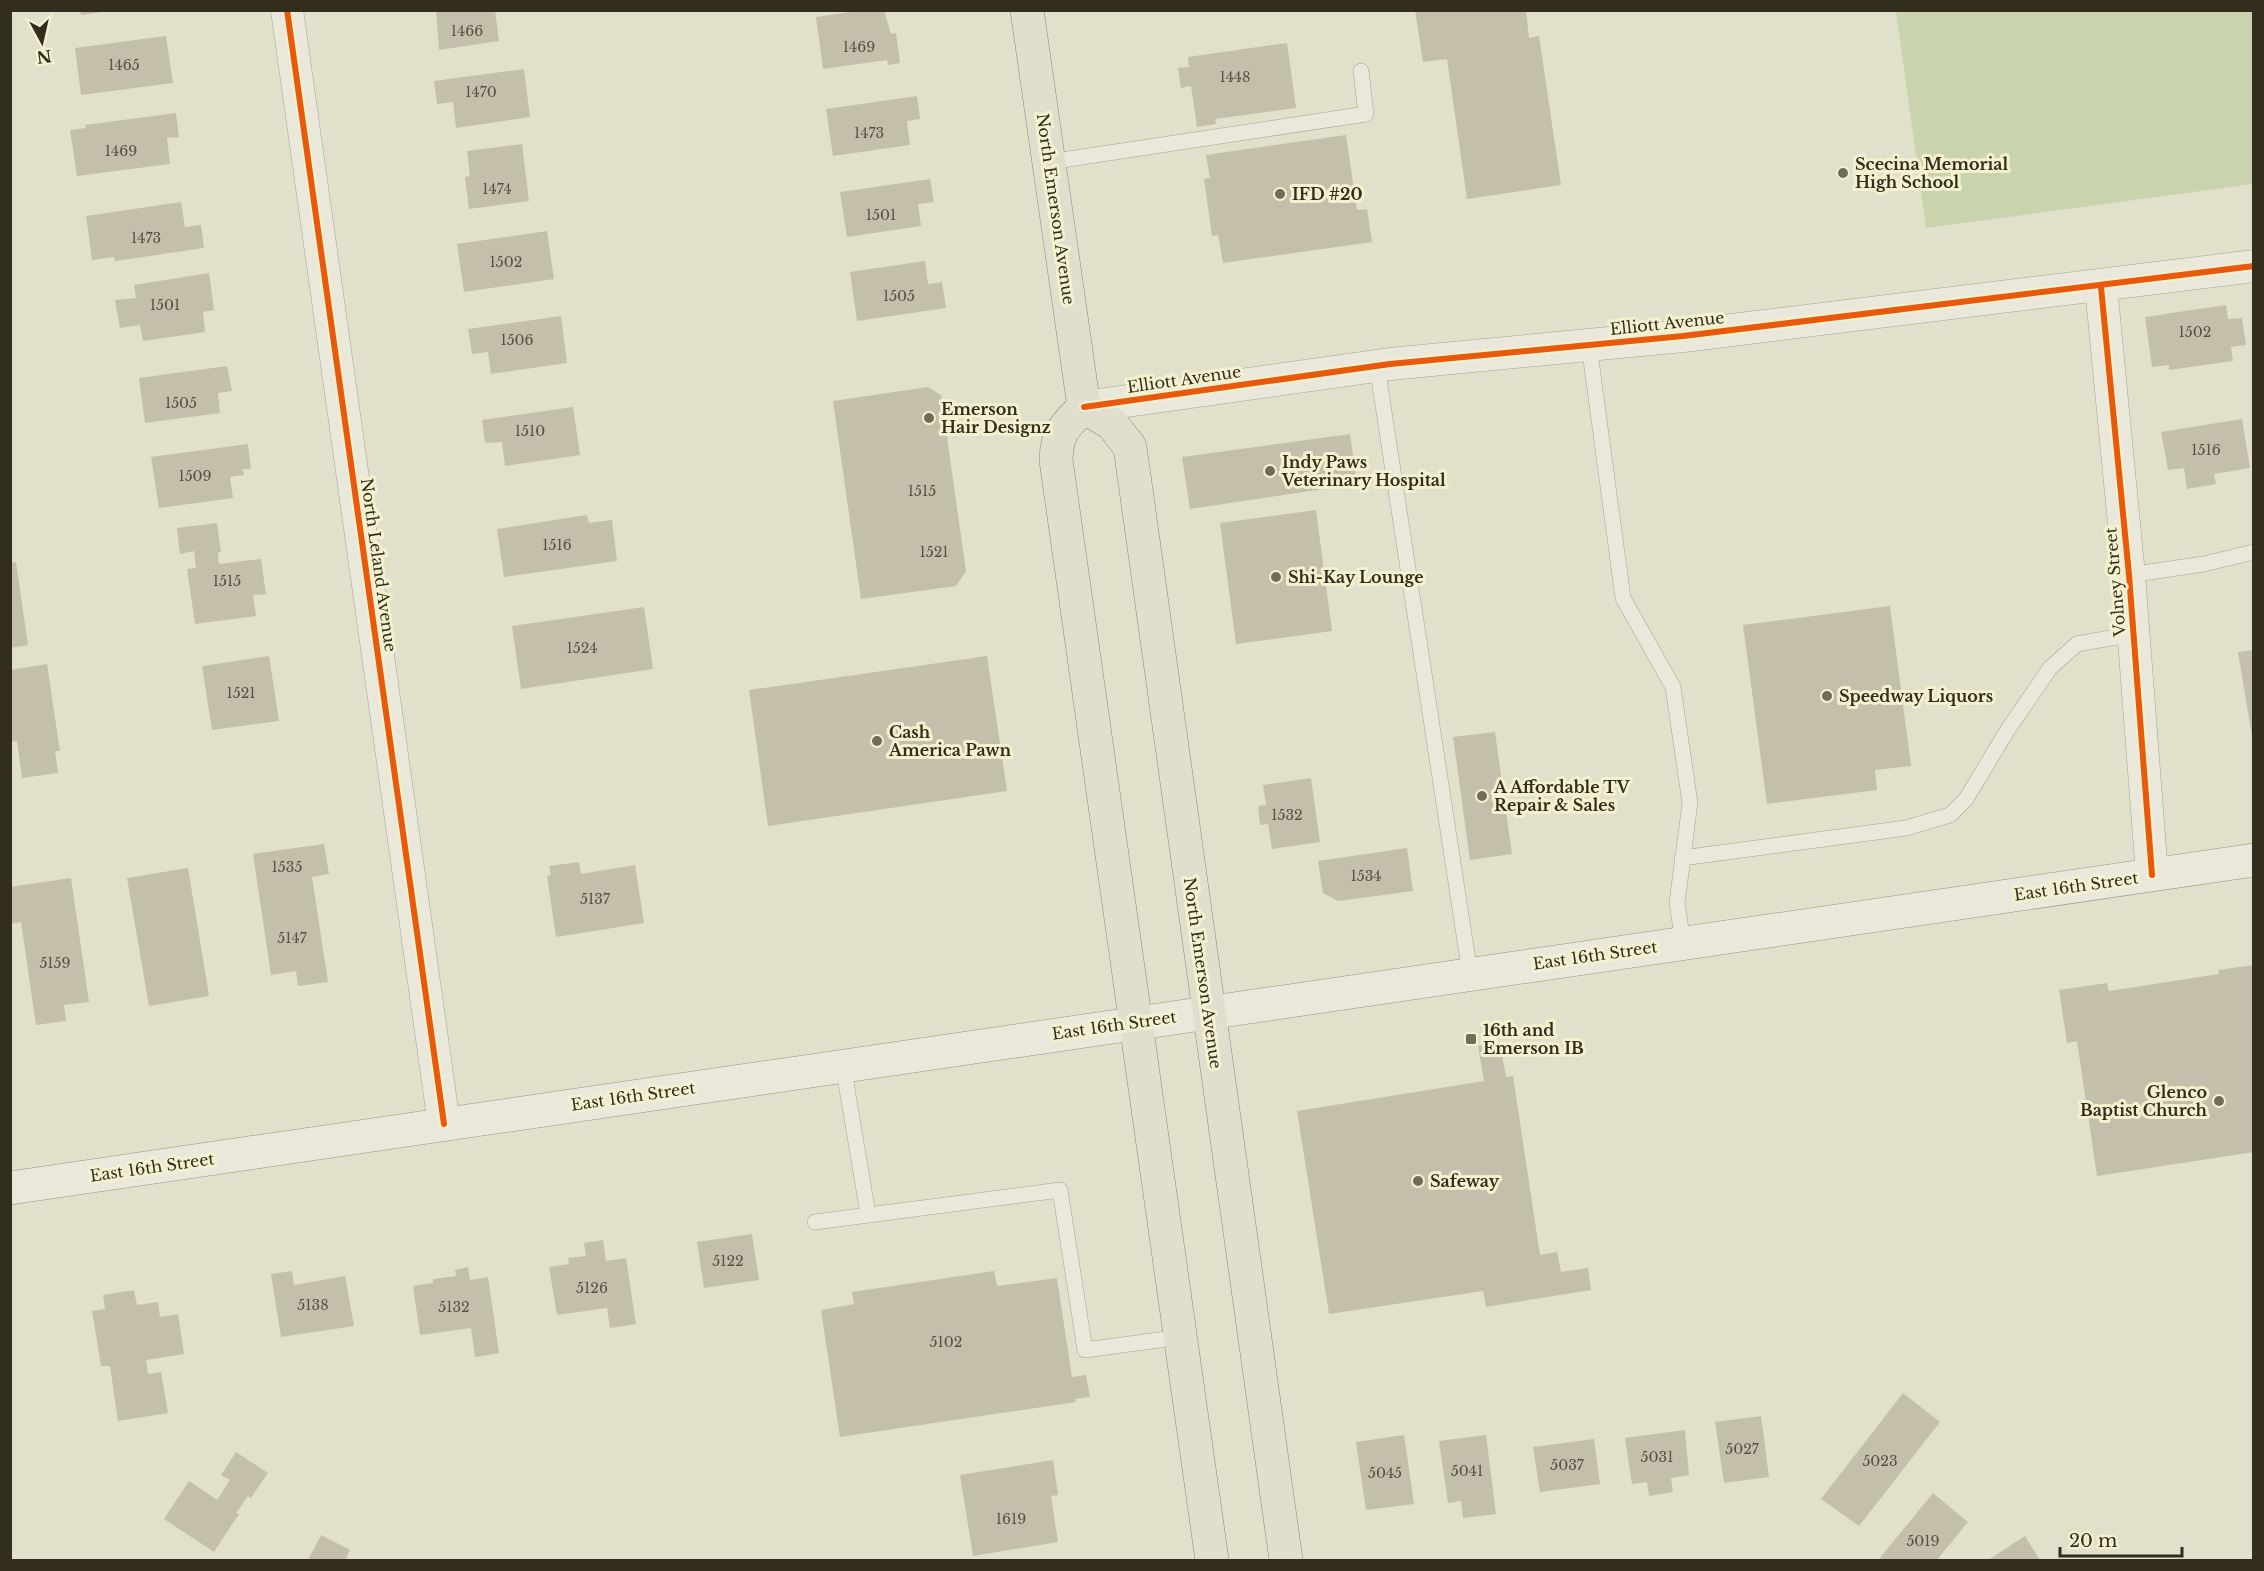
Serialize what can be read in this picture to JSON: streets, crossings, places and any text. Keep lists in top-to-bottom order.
{
  "streets": {
    "main road": ["North Emerson Avenue", "East 16th Street"],
    "street": ["Elliott Avenue", "North Leland Avenue", "Volney Street"]
  },
  "crossings": [
    ["North Emerson Avenue", "Elliott Avenue"],
    ["North Emerson Avenue", "East 16th Street"],
    ["Elliott Avenue", "Volney Street"],
    ["North Leland Avenue", "East 16th Street"],
    ["Volney Street", "East 16th Street"]
  ],
  "places": {
    "other": [
      "Scecina Memorial High School",
      "IFD #20",
      "Emerson Hair Designz",
      "Indy Paws Veterinary Hospital",
      "Shi-Kay Lounge",
      "Speedway Liquors",
      "Cash America Pawn",
      "A Affordable TV Repair & Sales",
      "Glenco Baptist Church",
      "Safeway"
    ],
    "transit": ["16th and Emerson IB"]
  },
  "house_numbers": [
    "1466",
    "1469",
    "1465",
    "1448",
    "1470",
    "1473",
    "1469",
    "1474",
    "1501",
    "1473",
    "1502",
    "1505",
    "1501",
    "1502",
    "1506",
    "1505",
    "1510",
    "1516",
    "1509",
    "1515",
    "1516",
    "1521",
    "1515",
    "1524",
    "1521",
    "1532",
    "1535",
    "1534",
    "5137",
    "5147",
    "5159",
    "5122",
    "5126",
    "5138",
    "5132",
    "5102",
    "5027",
    "5031",
    "5023",
    "5037",
    "5041",
    "5045",
    "1619",
    "5019"
  ],
  "scale_bar": "20 m",
  "north": "bottom"
}
